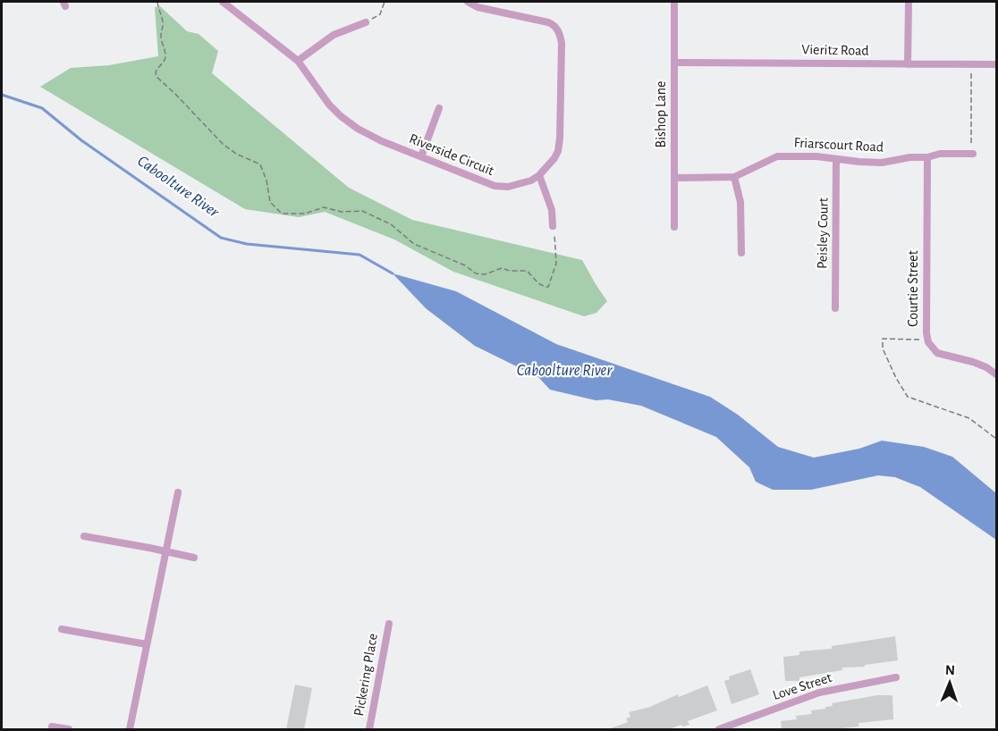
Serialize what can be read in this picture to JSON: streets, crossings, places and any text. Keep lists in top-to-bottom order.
{
  "streets": {
    "street": [
      "Vieritz Road",
      "Bishop Lane",
      "Friarscourt Road",
      "Riverside Circuit",
      "Peisley Court",
      "Courtie Street",
      "Pickering Place",
      "Love Street"
    ]
  },
  "crossings": [
    ["Vieritz Road", "Bishop Lane"],
    ["Bishop Lane", "Friarscourt Road"],
    ["Friarscourt Road", "Peisley Court"],
    ["Friarscourt Road", "Courtie Street"]
  ],
  "water": ["Caboolture River"],
  "north": "top"
}
